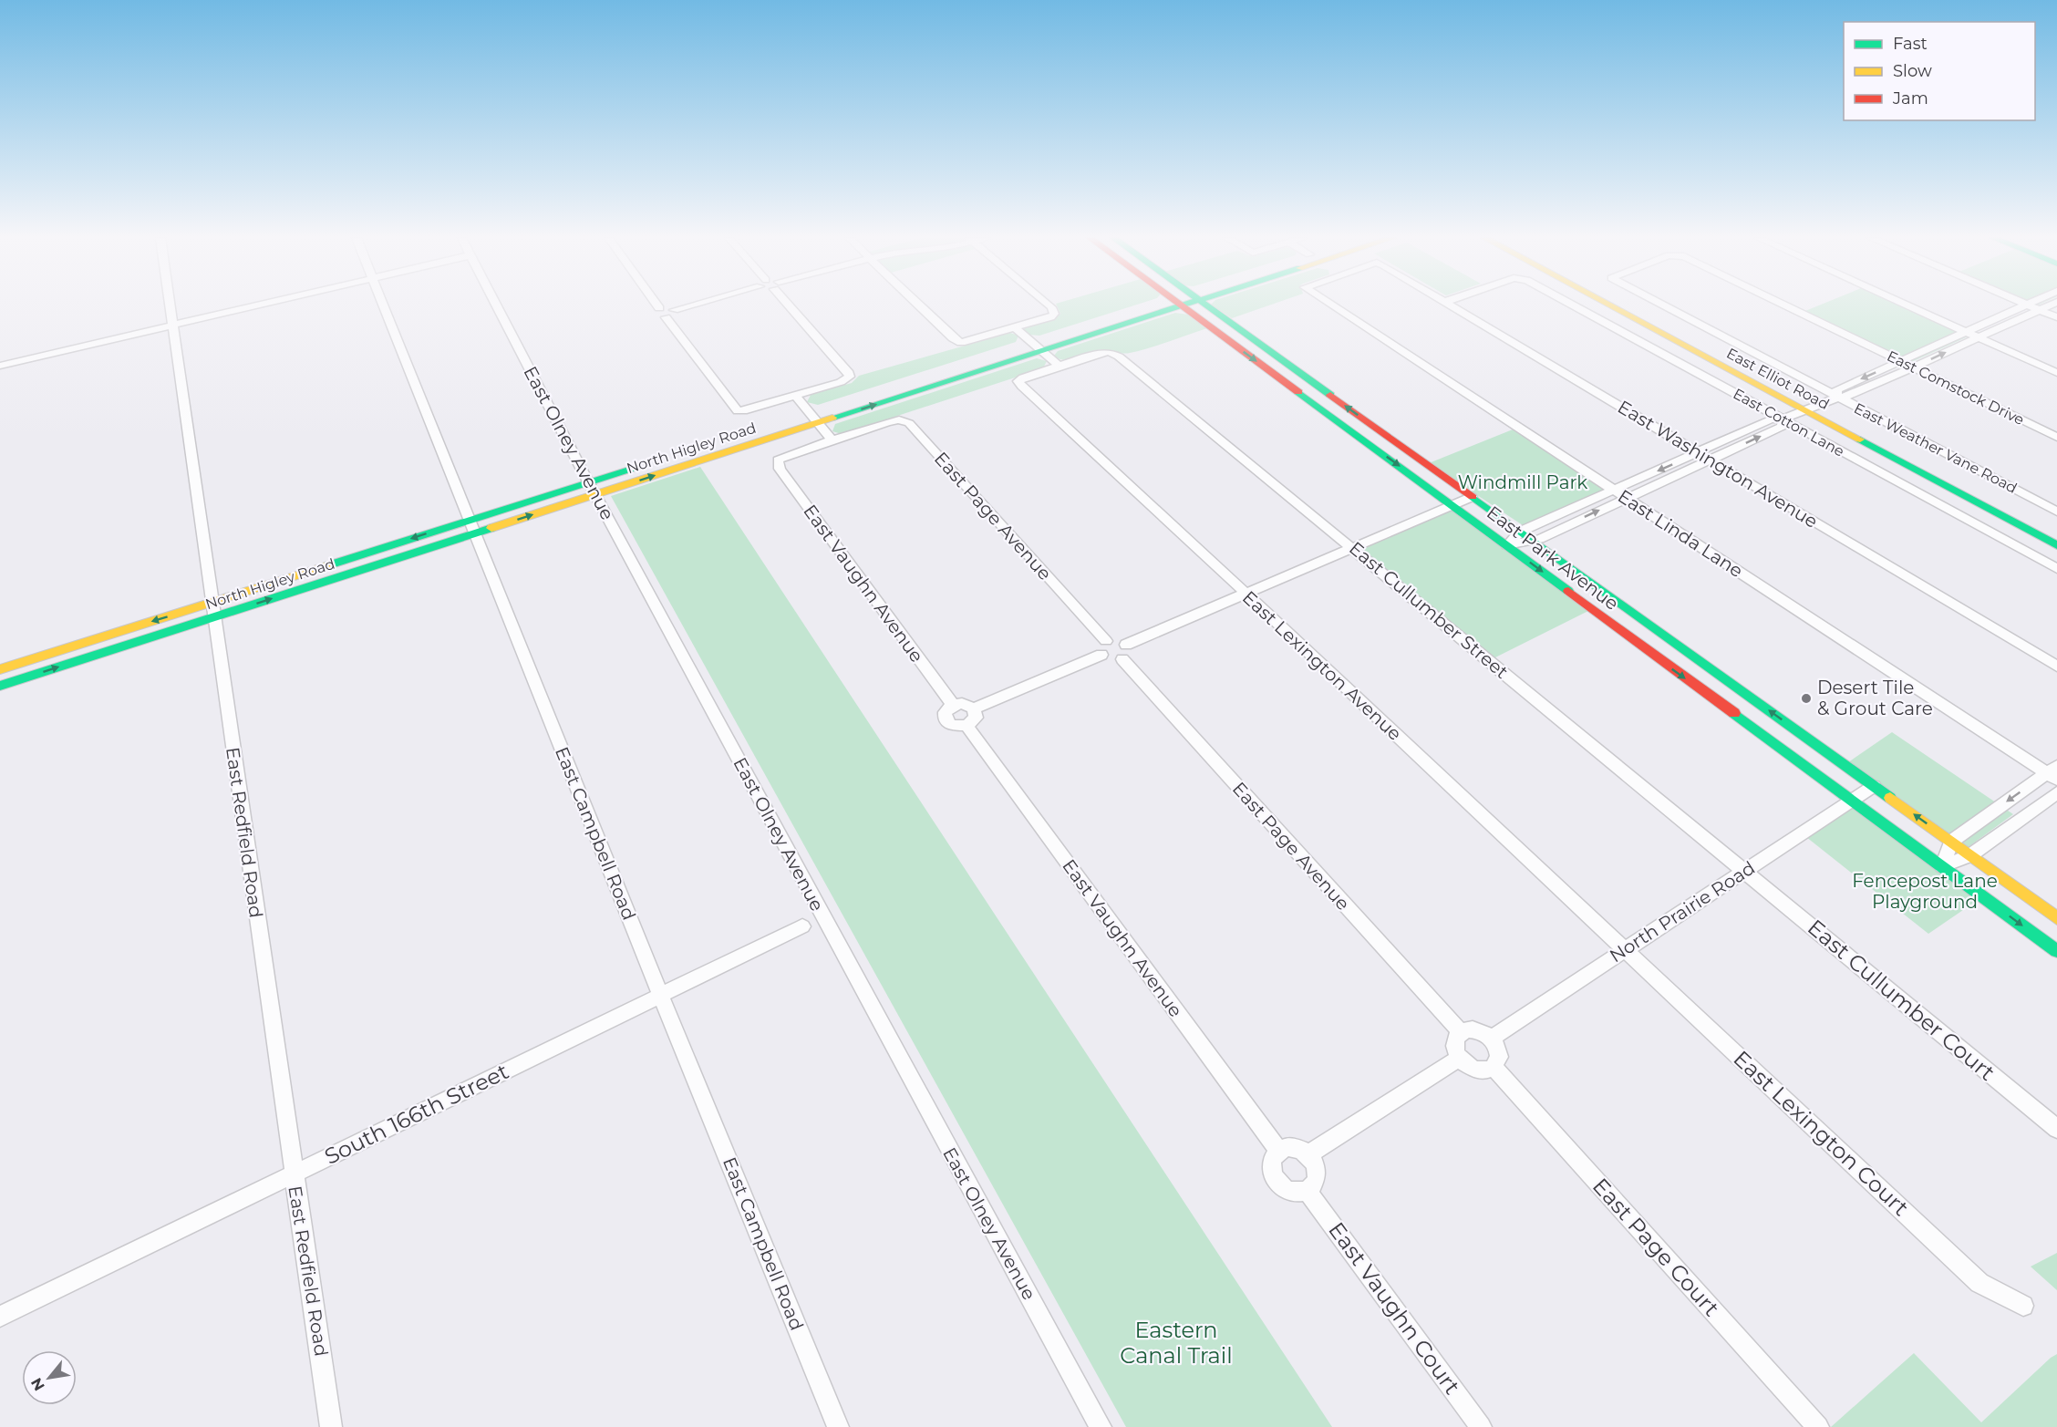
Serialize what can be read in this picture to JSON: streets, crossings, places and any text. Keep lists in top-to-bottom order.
{
  "streets": {
    "main road": ["East Elliot Road", "North Higley Road", "East Park Avenue"],
    "street": [
      "East Comstock Drive",
      "East Cotton Lane",
      "East Olney Avenue",
      "East Weather Vane Road",
      "East Washington Avenue",
      "East Page Avenue",
      "East Linda Lane",
      "East Vaughn Avenue",
      "East Cullumber Street",
      "East Lexington Avenue",
      "East Redfield Road",
      "East Campbell Road",
      "North Prairie Road",
      "East Cullumber Court",
      "South 166th Street",
      "East Lexington Court",
      "East Page Court",
      "East Vaughn Court"
    ]
  },
  "crossings": [
    ["East Olney Avenue", "North Higley Road"],
    ["North Higley Road", "East Redfield Road"],
    ["North Higley Road", "East Campbell Road"],
    ["East Page Avenue", "East Vaughn Avenue"],
    ["East Page Avenue", "North Prairie Road"],
    ["East Page Avenue", "East Page Court"],
    ["East Park Avenue", "North Prairie Road"],
    ["East Vaughn Avenue", "East Vaughn Court"],
    ["East Cullumber Street", "East Lexington Avenue"],
    ["East Cullumber Street", "North Prairie Road"],
    ["East Cullumber Street", "East Cullumber Court"],
    ["East Lexington Avenue", "North Prairie Road"],
    ["East Lexington Avenue", "East Lexington Court"],
    ["East Redfield Road", "South 166th Street"],
    ["East Campbell Road", "South 166th Street"],
    ["North Prairie Road", "East Cullumber Court"],
    ["North Prairie Road", "East Lexington Court"],
    ["North Prairie Road", "East Page Court"]
  ],
  "parks": ["Windmill Park", "Fencepost Lane Playground", "Eastern Canal Trail"],
  "places": ["Desert Tile & Grout Care"],
  "legend": ["Fast", "Slow", "Jam"],
  "north": "bottom left"
}
